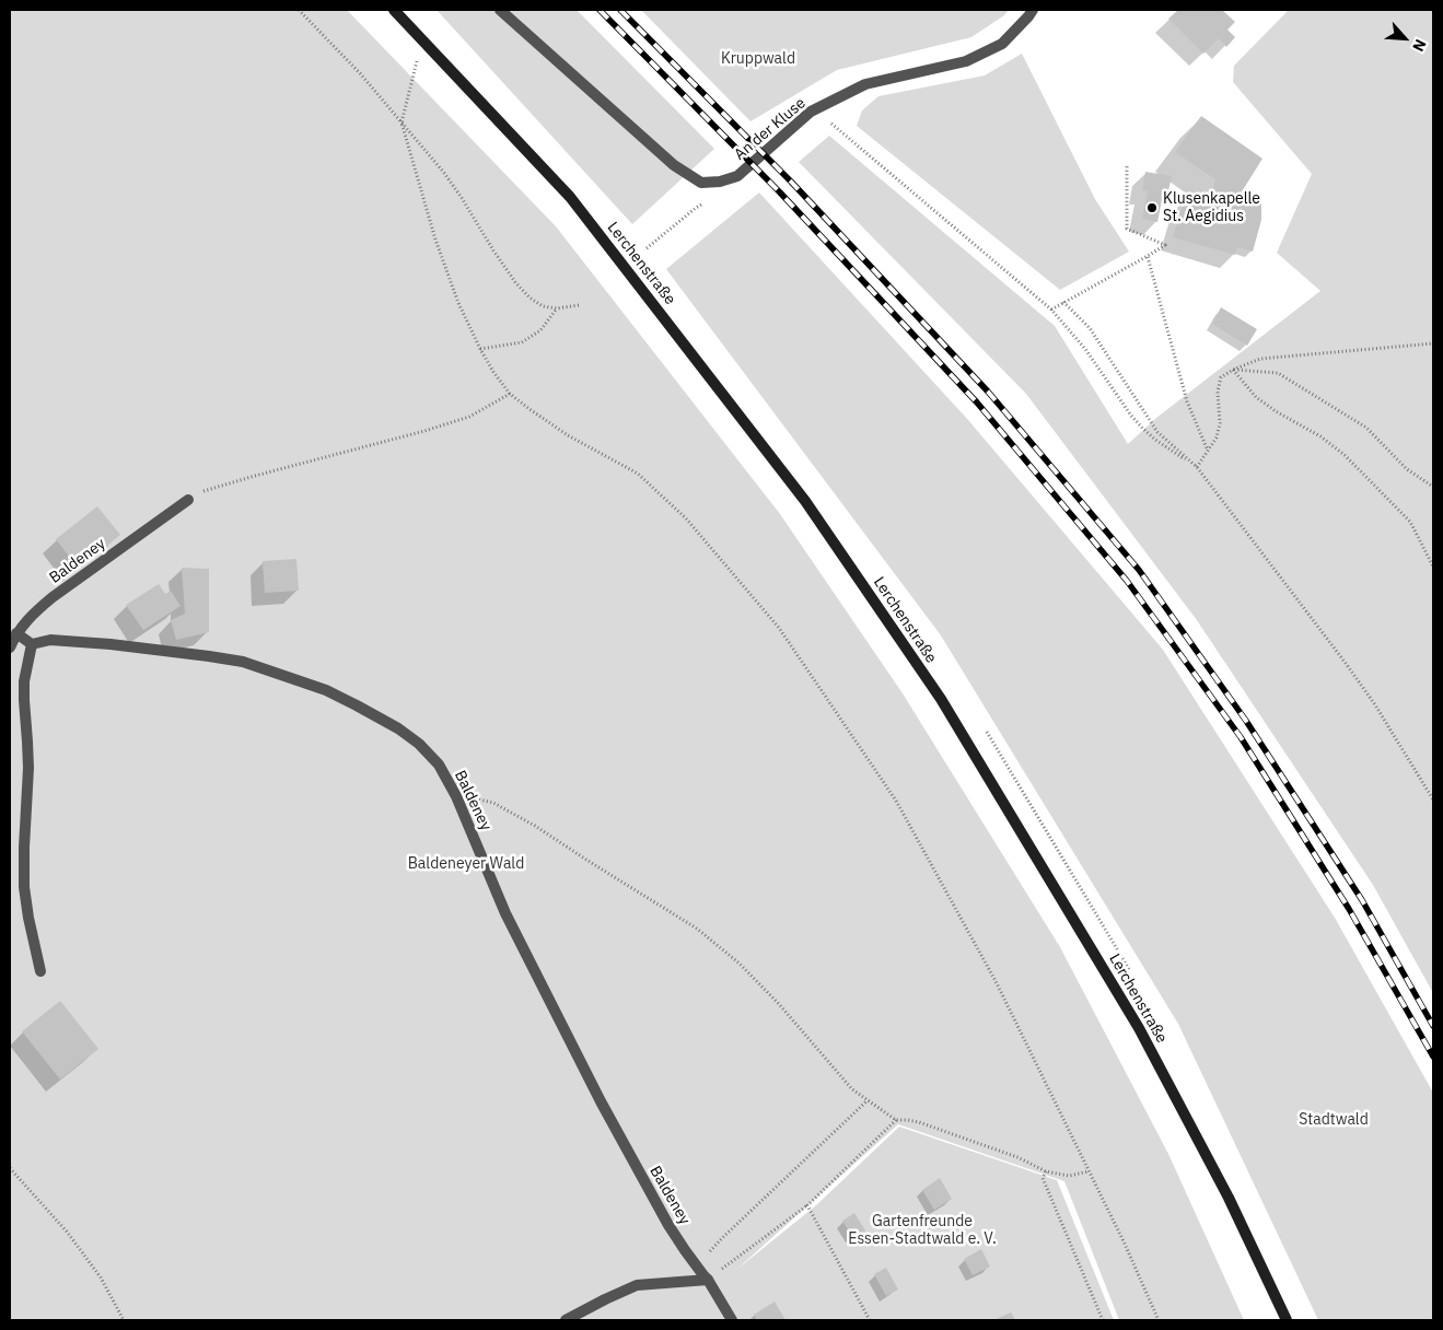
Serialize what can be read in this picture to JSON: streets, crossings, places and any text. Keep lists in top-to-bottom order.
{
  "streets": {
    "main road": ["Lerchenstraße"],
    "street": ["An der Kluse", "Baldeney"]
  },
  "parks": [
    "Kruppwald",
    "Baldeneyer Wald",
    "Stadtwald",
    "Gartenfreunde Essen-Stadtwald e. V."
  ],
  "places": ["Klusenkapelle St. Aegidius"],
  "north": "bottom right"
}
